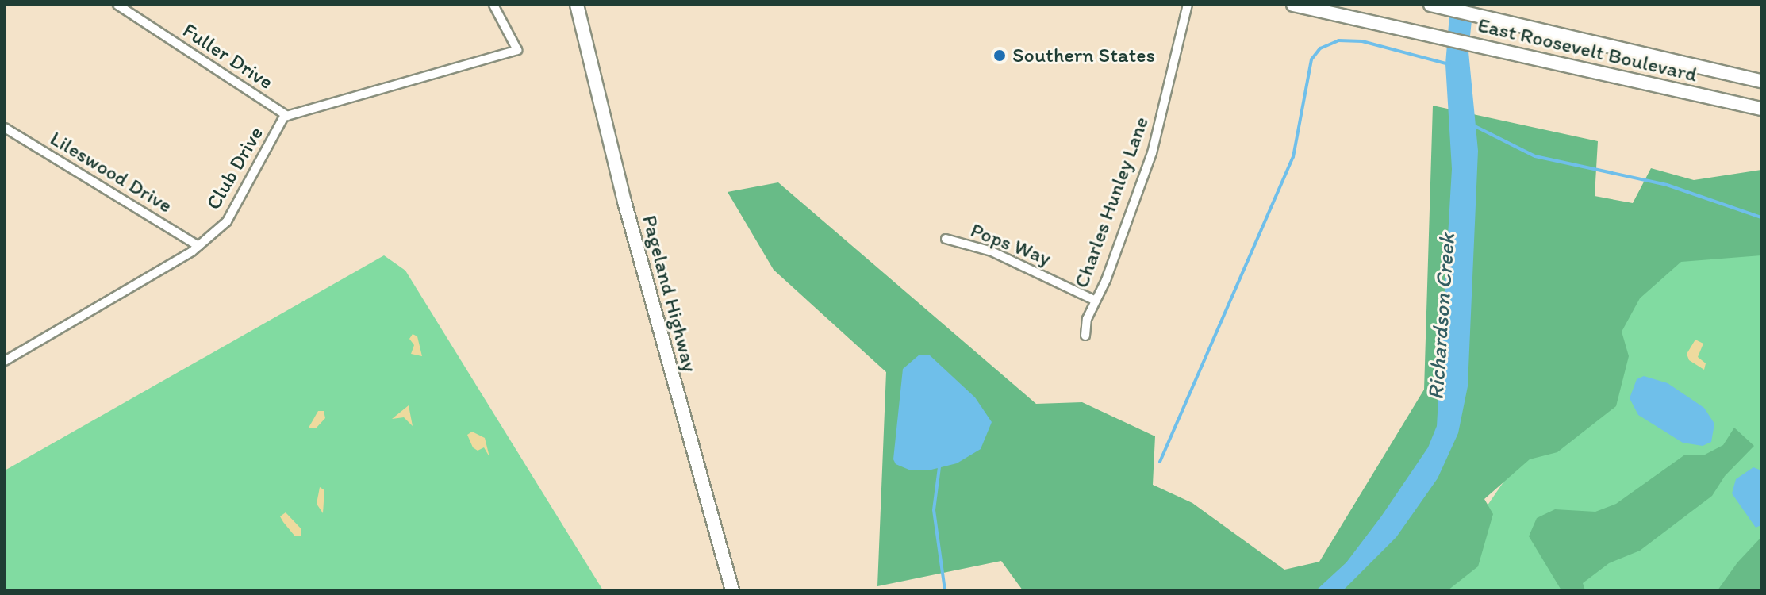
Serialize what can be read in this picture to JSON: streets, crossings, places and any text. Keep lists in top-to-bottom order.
{
  "streets": {
    "highway": ["East Roosevelt Boulevard", "Pageland Highway"],
    "street": [
      "Fuller Drive",
      "Club Drive",
      "Lileswood Drive",
      "Charles Hunley Lane",
      "Pops Way"
    ]
  },
  "crossings": [
    ["Fuller Drive", "Club Drive"],
    ["Club Drive", "Lileswood Drive"],
    ["Charles Hunley Lane", "Pops Way"]
  ],
  "water": ["Richardson Creek"],
  "places": ["Southern States"]
}
